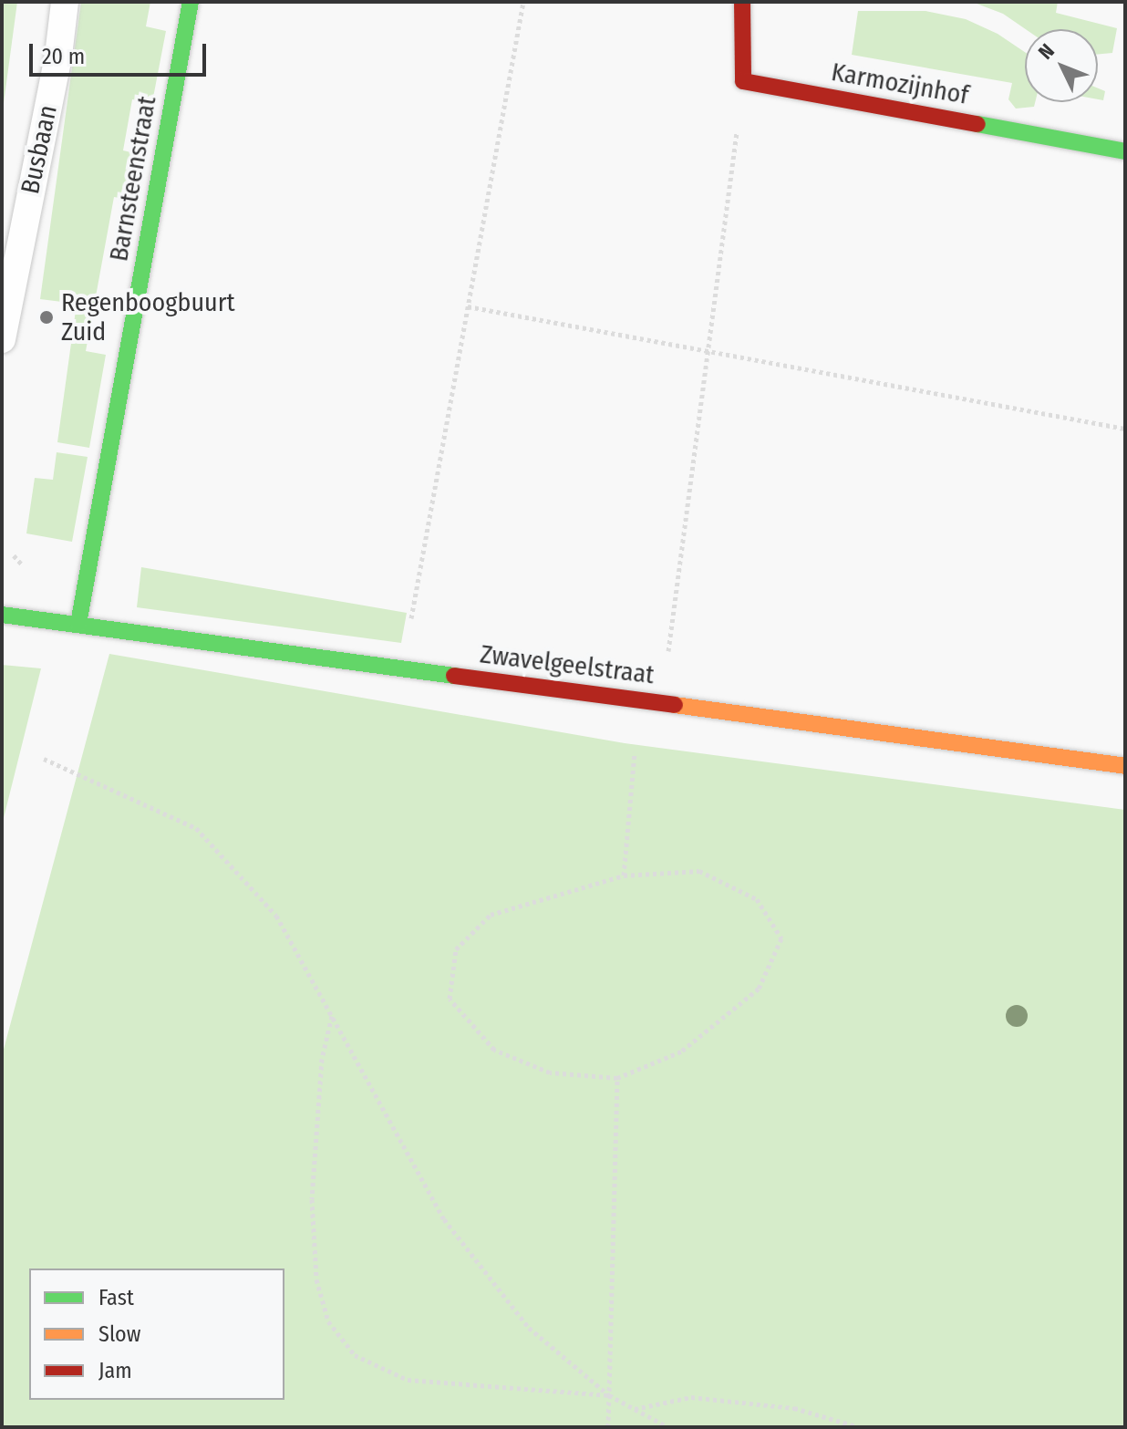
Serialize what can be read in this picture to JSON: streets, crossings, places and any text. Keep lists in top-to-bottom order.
{
  "streets": {
    "street": ["Karmozijnhof", "Barnsteenstraat", "Zwavelgeelstraat"],
    "lane": ["Busbaan"]
  },
  "crossings": [
    ["Barnsteenstraat", "Zwavelgeelstraat"]
  ],
  "places": ["Regenboogbuurt Zuid"],
  "legend": ["Fast", "Slow", "Jam"],
  "scale_bar": "20 m",
  "north": "top left"
}
